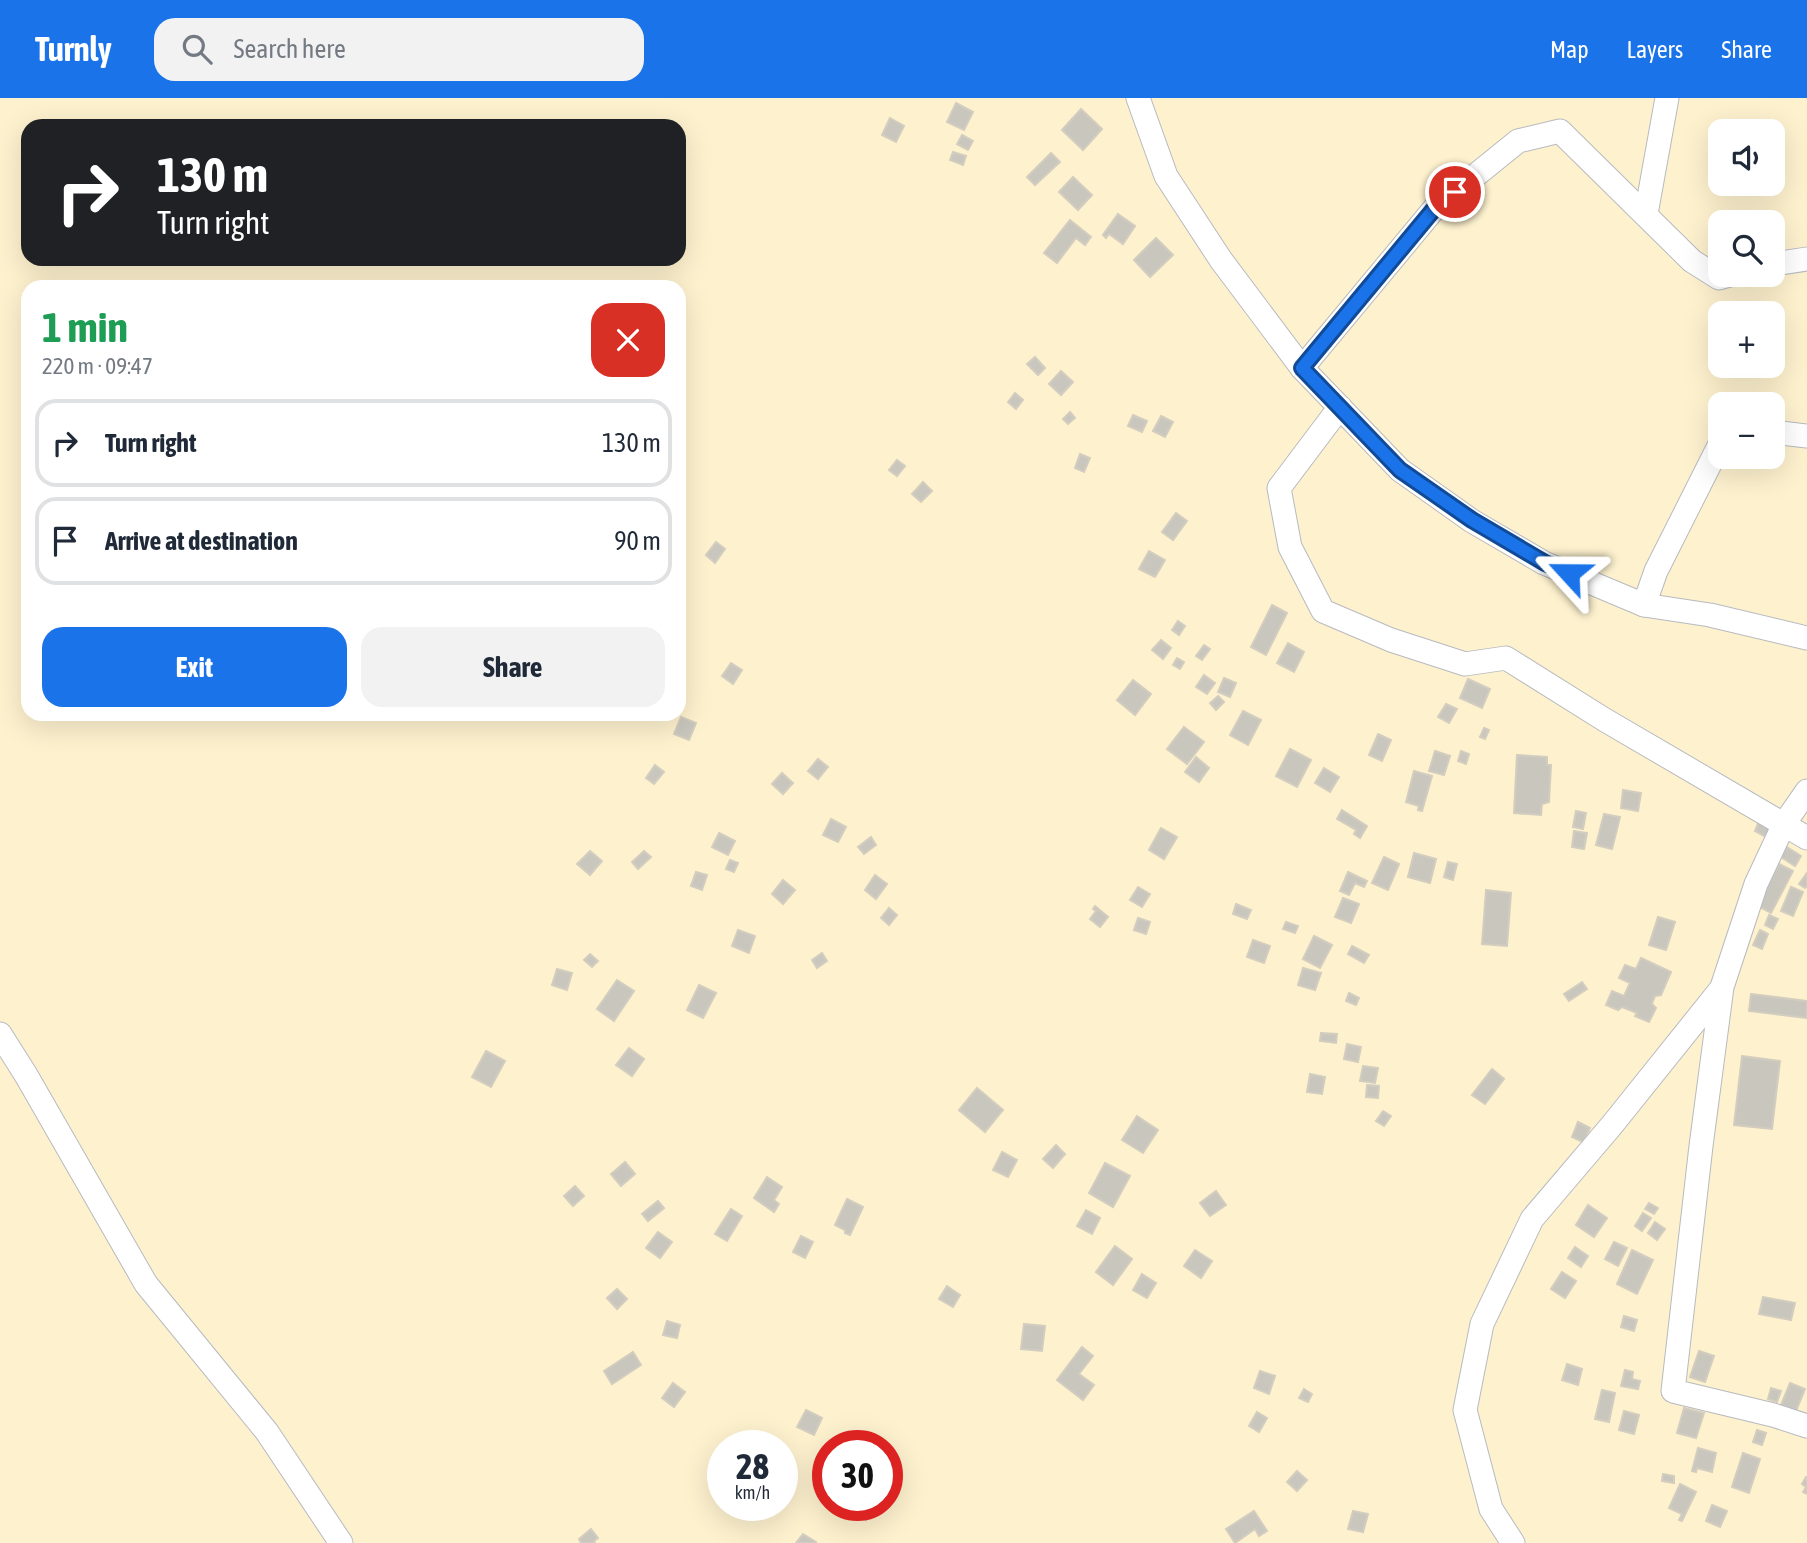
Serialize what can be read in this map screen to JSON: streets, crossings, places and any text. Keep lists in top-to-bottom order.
{
  "page": {
    "header": "Turnly",
    "search": "Search here",
    "nav": ["Map", "Layers", "Share"],
    "map_buttons": ["+", "−"],
    "turn": ["130 m", "Turn right"],
    "heading": ["1 min", "220 m · 09:47"],
    "list": [
      {
        "name": "Turn right",
        "value": "130 m"
      },
      {
        "name": "Arrive at destination",
        "value": "90 m"
      }
    ],
    "buttons": ["Exit", "Share"],
    "speed": "28 km/h",
    "limit": "30"
  }
}
